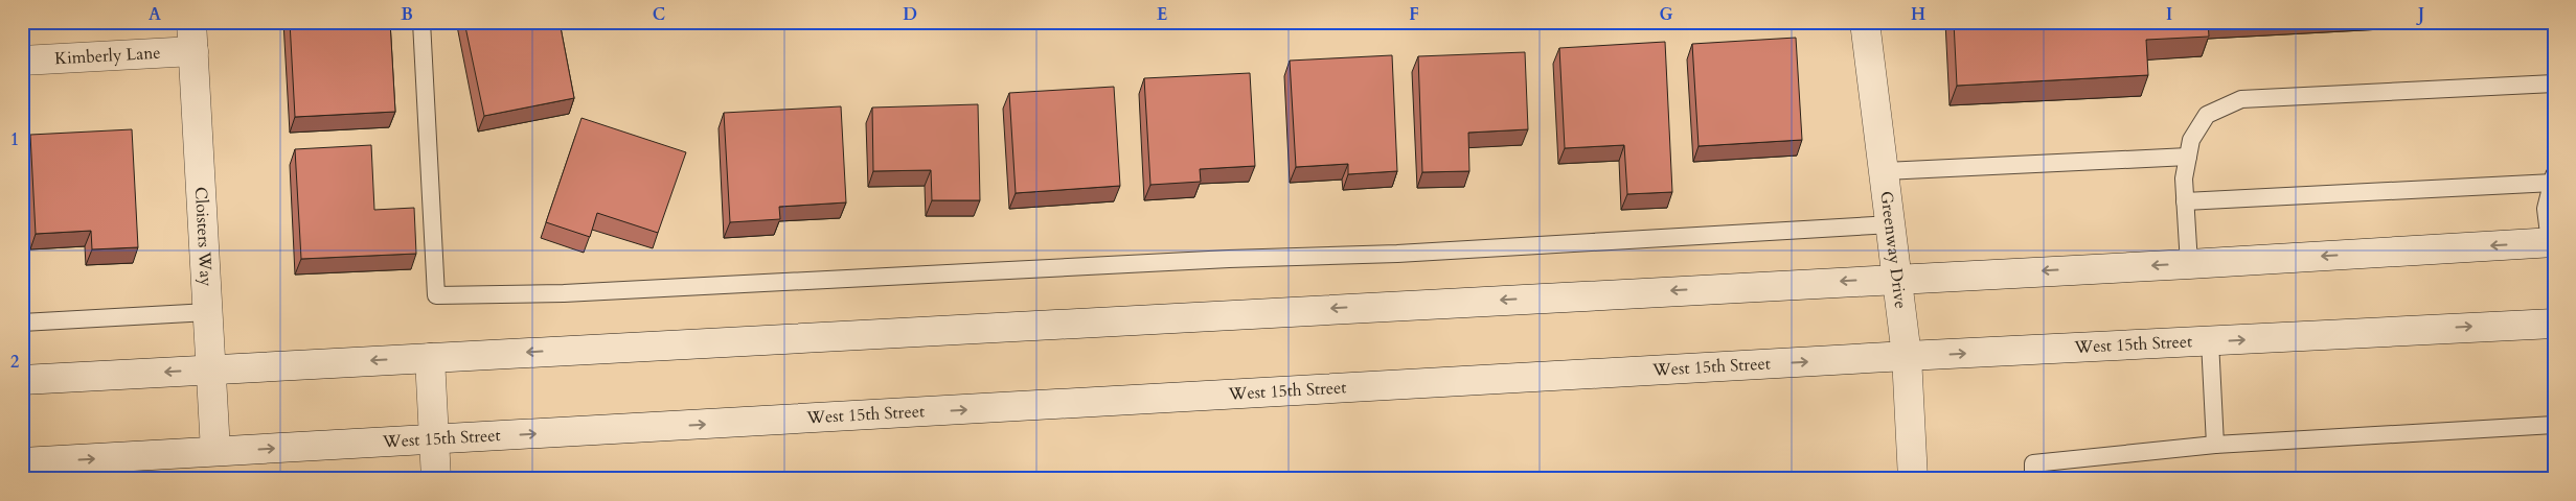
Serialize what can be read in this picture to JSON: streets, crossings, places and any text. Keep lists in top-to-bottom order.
{
  "streets": {
    "main road": [
      "Kimberly Lane",
      "Cloisters Way",
      "Greenway Drive",
      "West 15th Street"
    ]
  },
  "crossings": [
    ["Kimberly Lane", "Cloisters Way"],
    ["Cloisters Way", "West 15th Street"],
    ["Greenway Drive", "West 15th Street"]
  ],
  "grid": {
    "columns": [
      "A",
      "B",
      "C",
      "D",
      "E",
      "F",
      "G",
      "H",
      "I",
      "J"
    ],
    "rows": ["1", "2"]
  }
}
